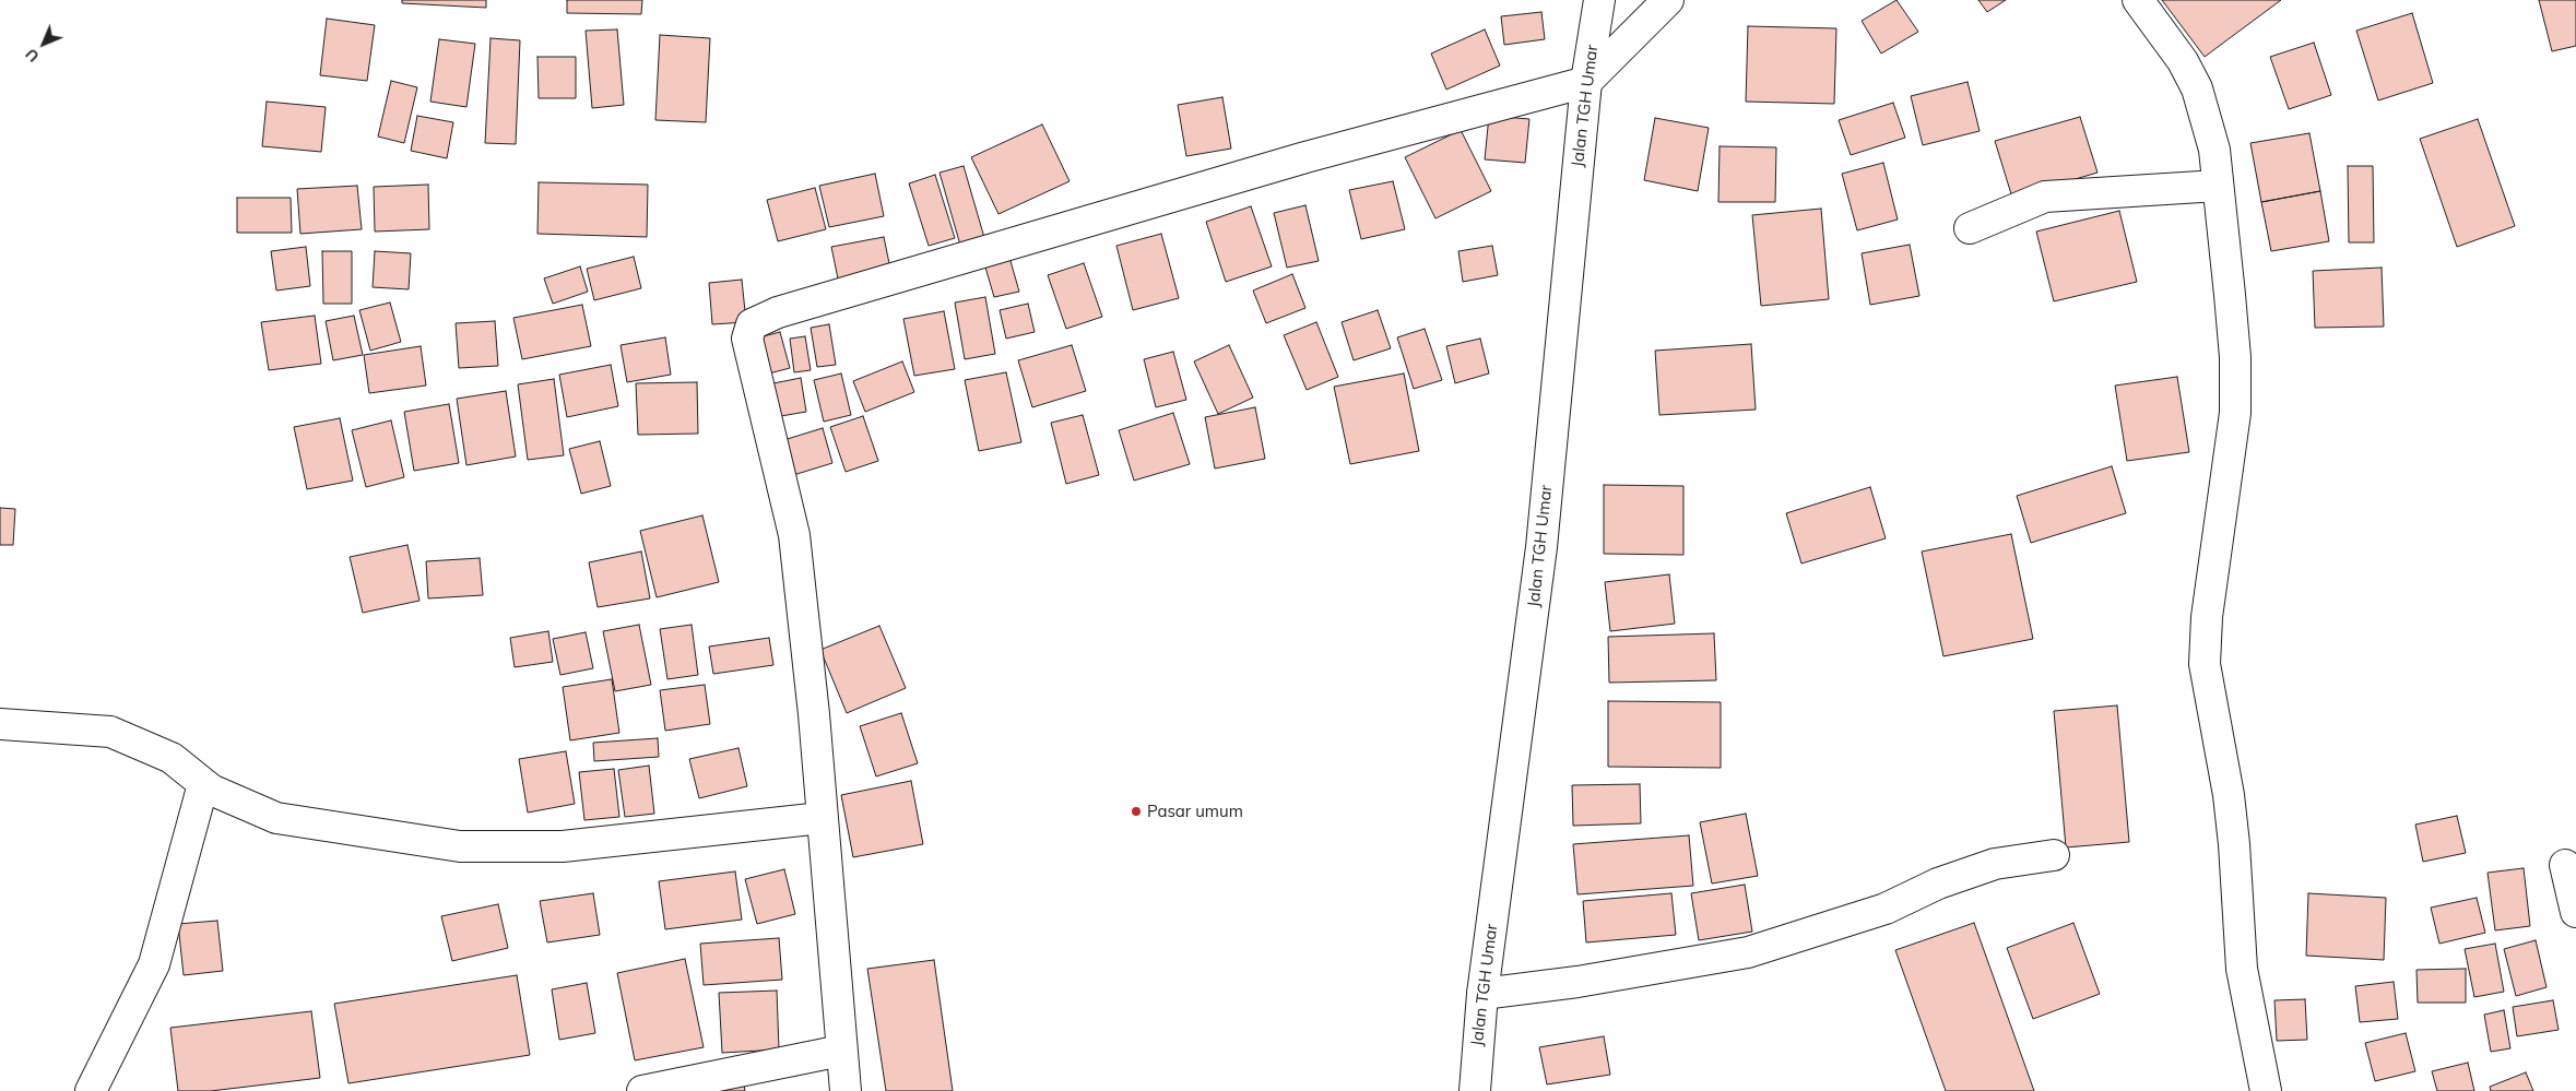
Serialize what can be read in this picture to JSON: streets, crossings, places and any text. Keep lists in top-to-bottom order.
{
  "streets": {
    "street": ["Jalan TGH Umar"]
  },
  "places": ["Pasar umum"],
  "north": "bottom left"
}
